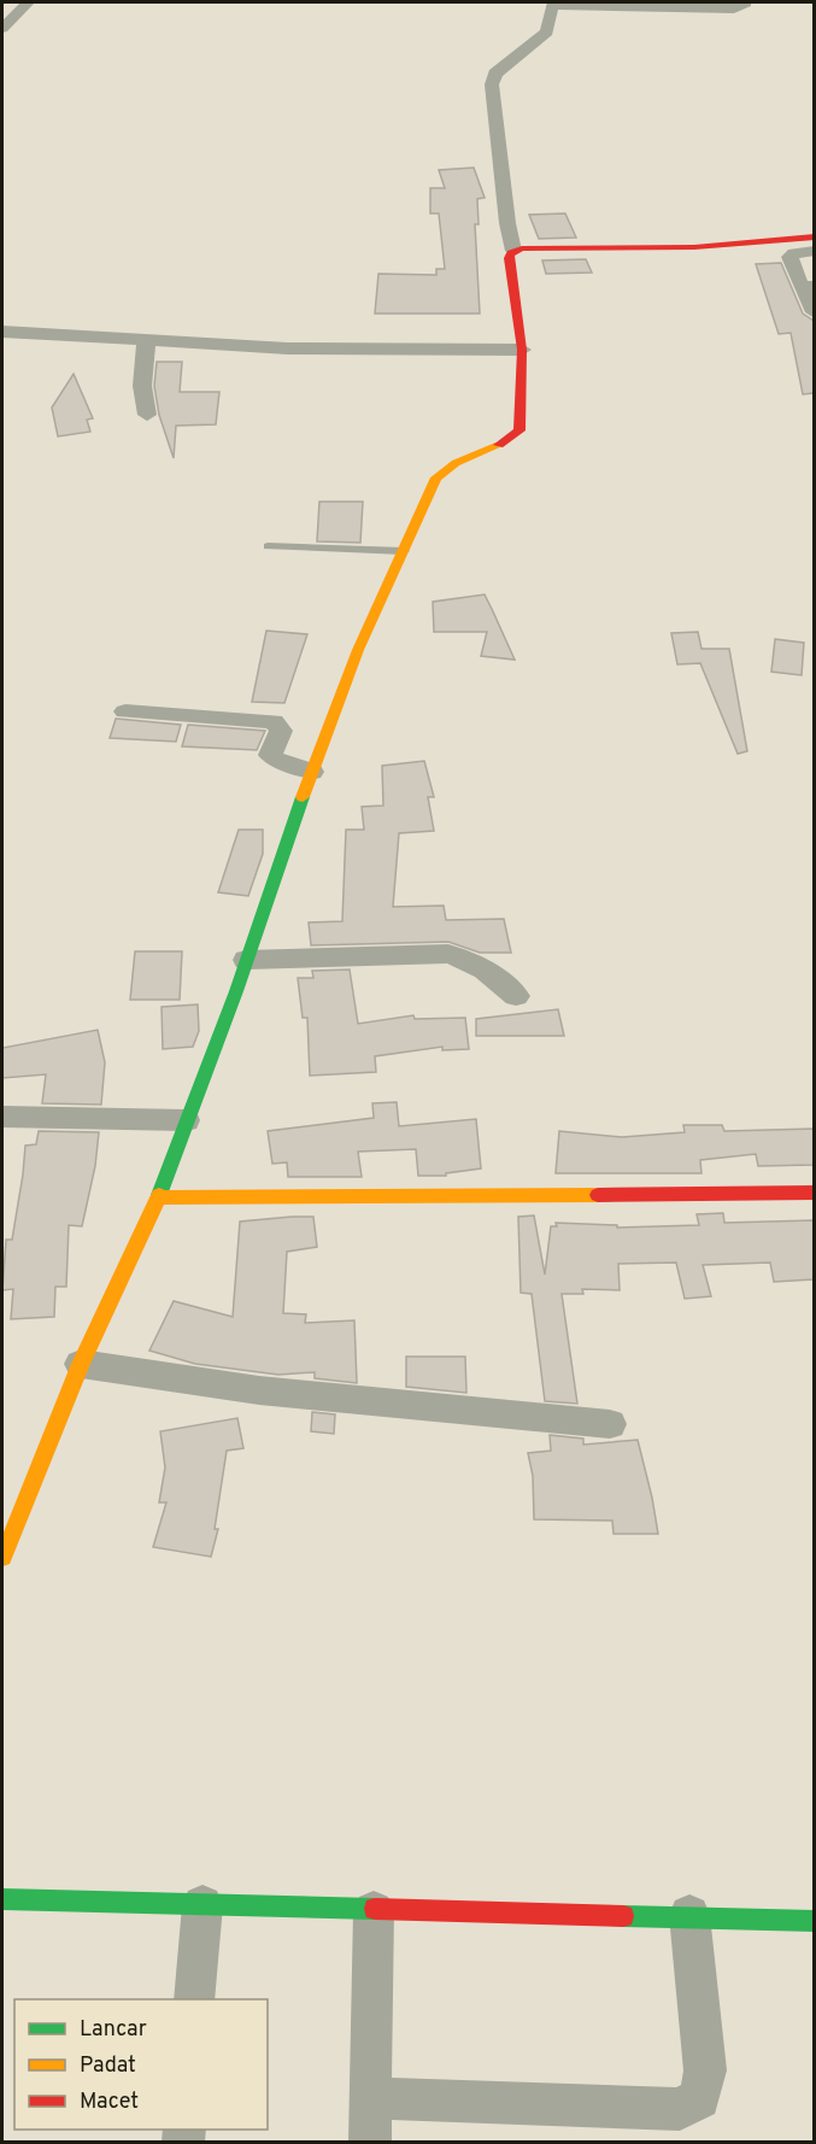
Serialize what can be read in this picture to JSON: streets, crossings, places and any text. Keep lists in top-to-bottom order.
{
  "legend": ["Lancar", "Padat", "Macet"]
}
